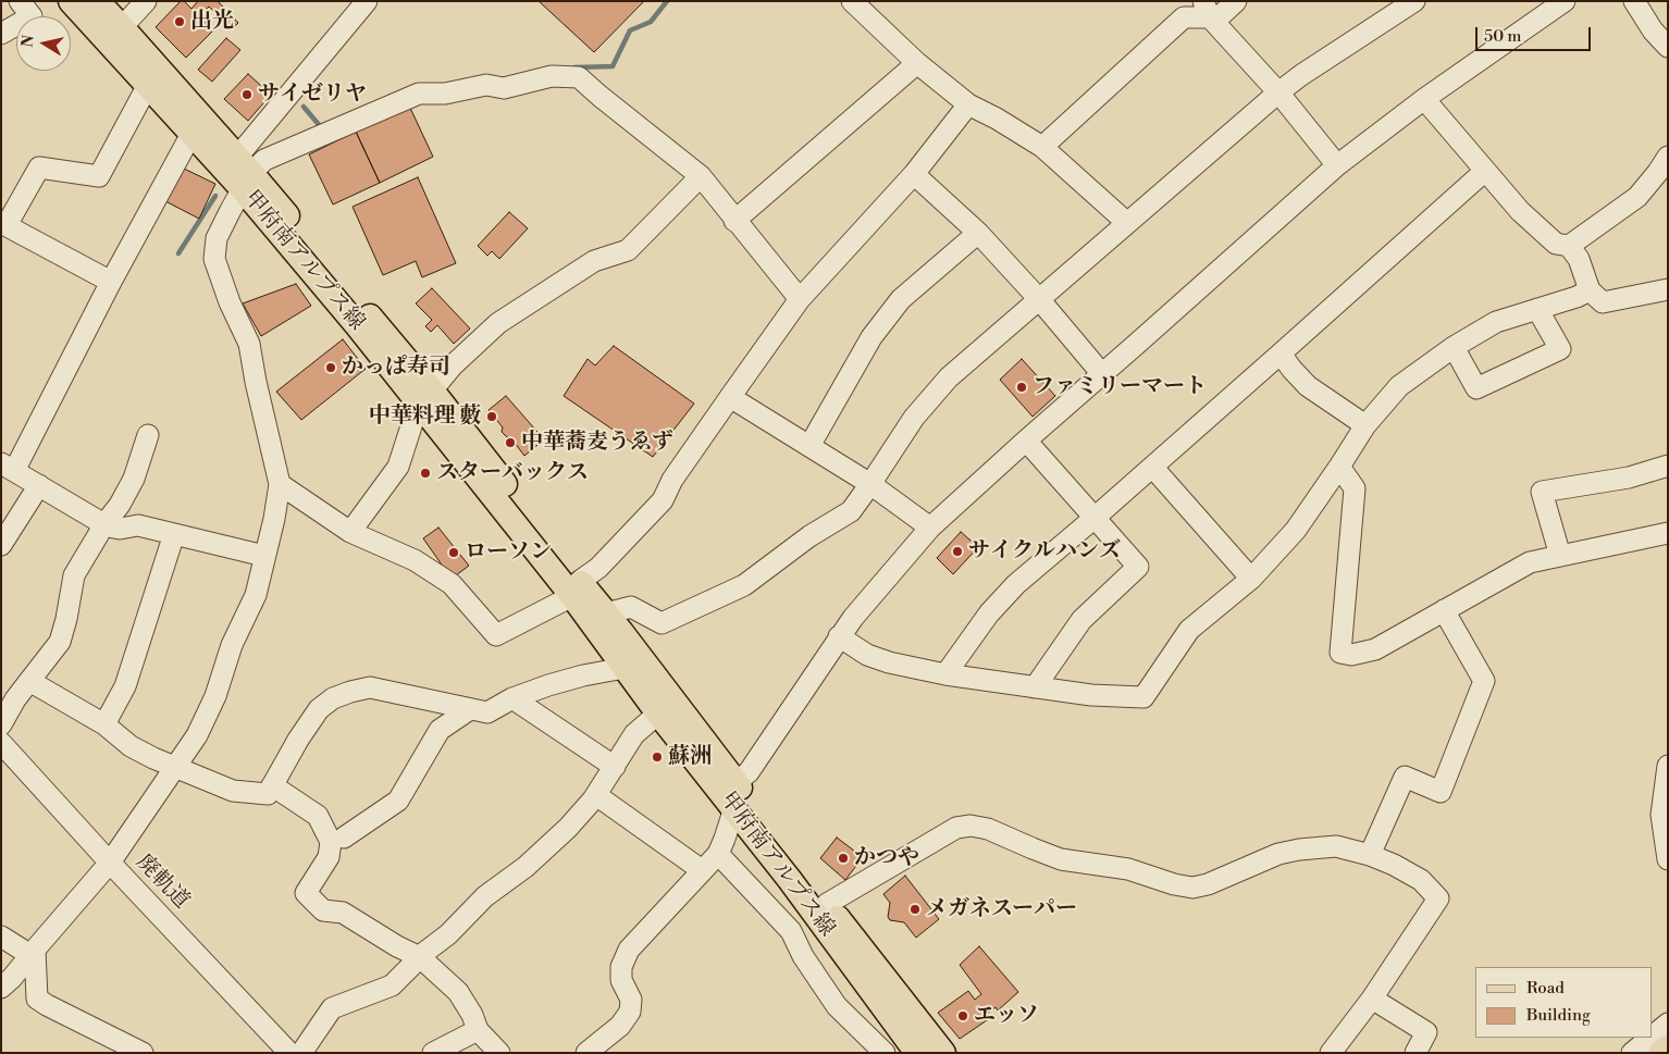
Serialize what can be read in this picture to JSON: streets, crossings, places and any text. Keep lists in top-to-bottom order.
{
  "streets": {
    "main road": ["甲府南アルプス線"],
    "street": ["廃軌道"]
  },
  "places": [
    "出光",
    "サイゼリヤ",
    "かっぱ寿司",
    "ファミリーマート",
    "中華料理 藪",
    "中華蕎麦うゑず",
    "スターバックス",
    "サイクルハンズ",
    "ローソン",
    "蘇洲",
    "かつや",
    "メガネスーパー",
    "エッソ"
  ],
  "legend": ["Road", "Building"],
  "scale_bar": "50 m",
  "north": "left"
}
